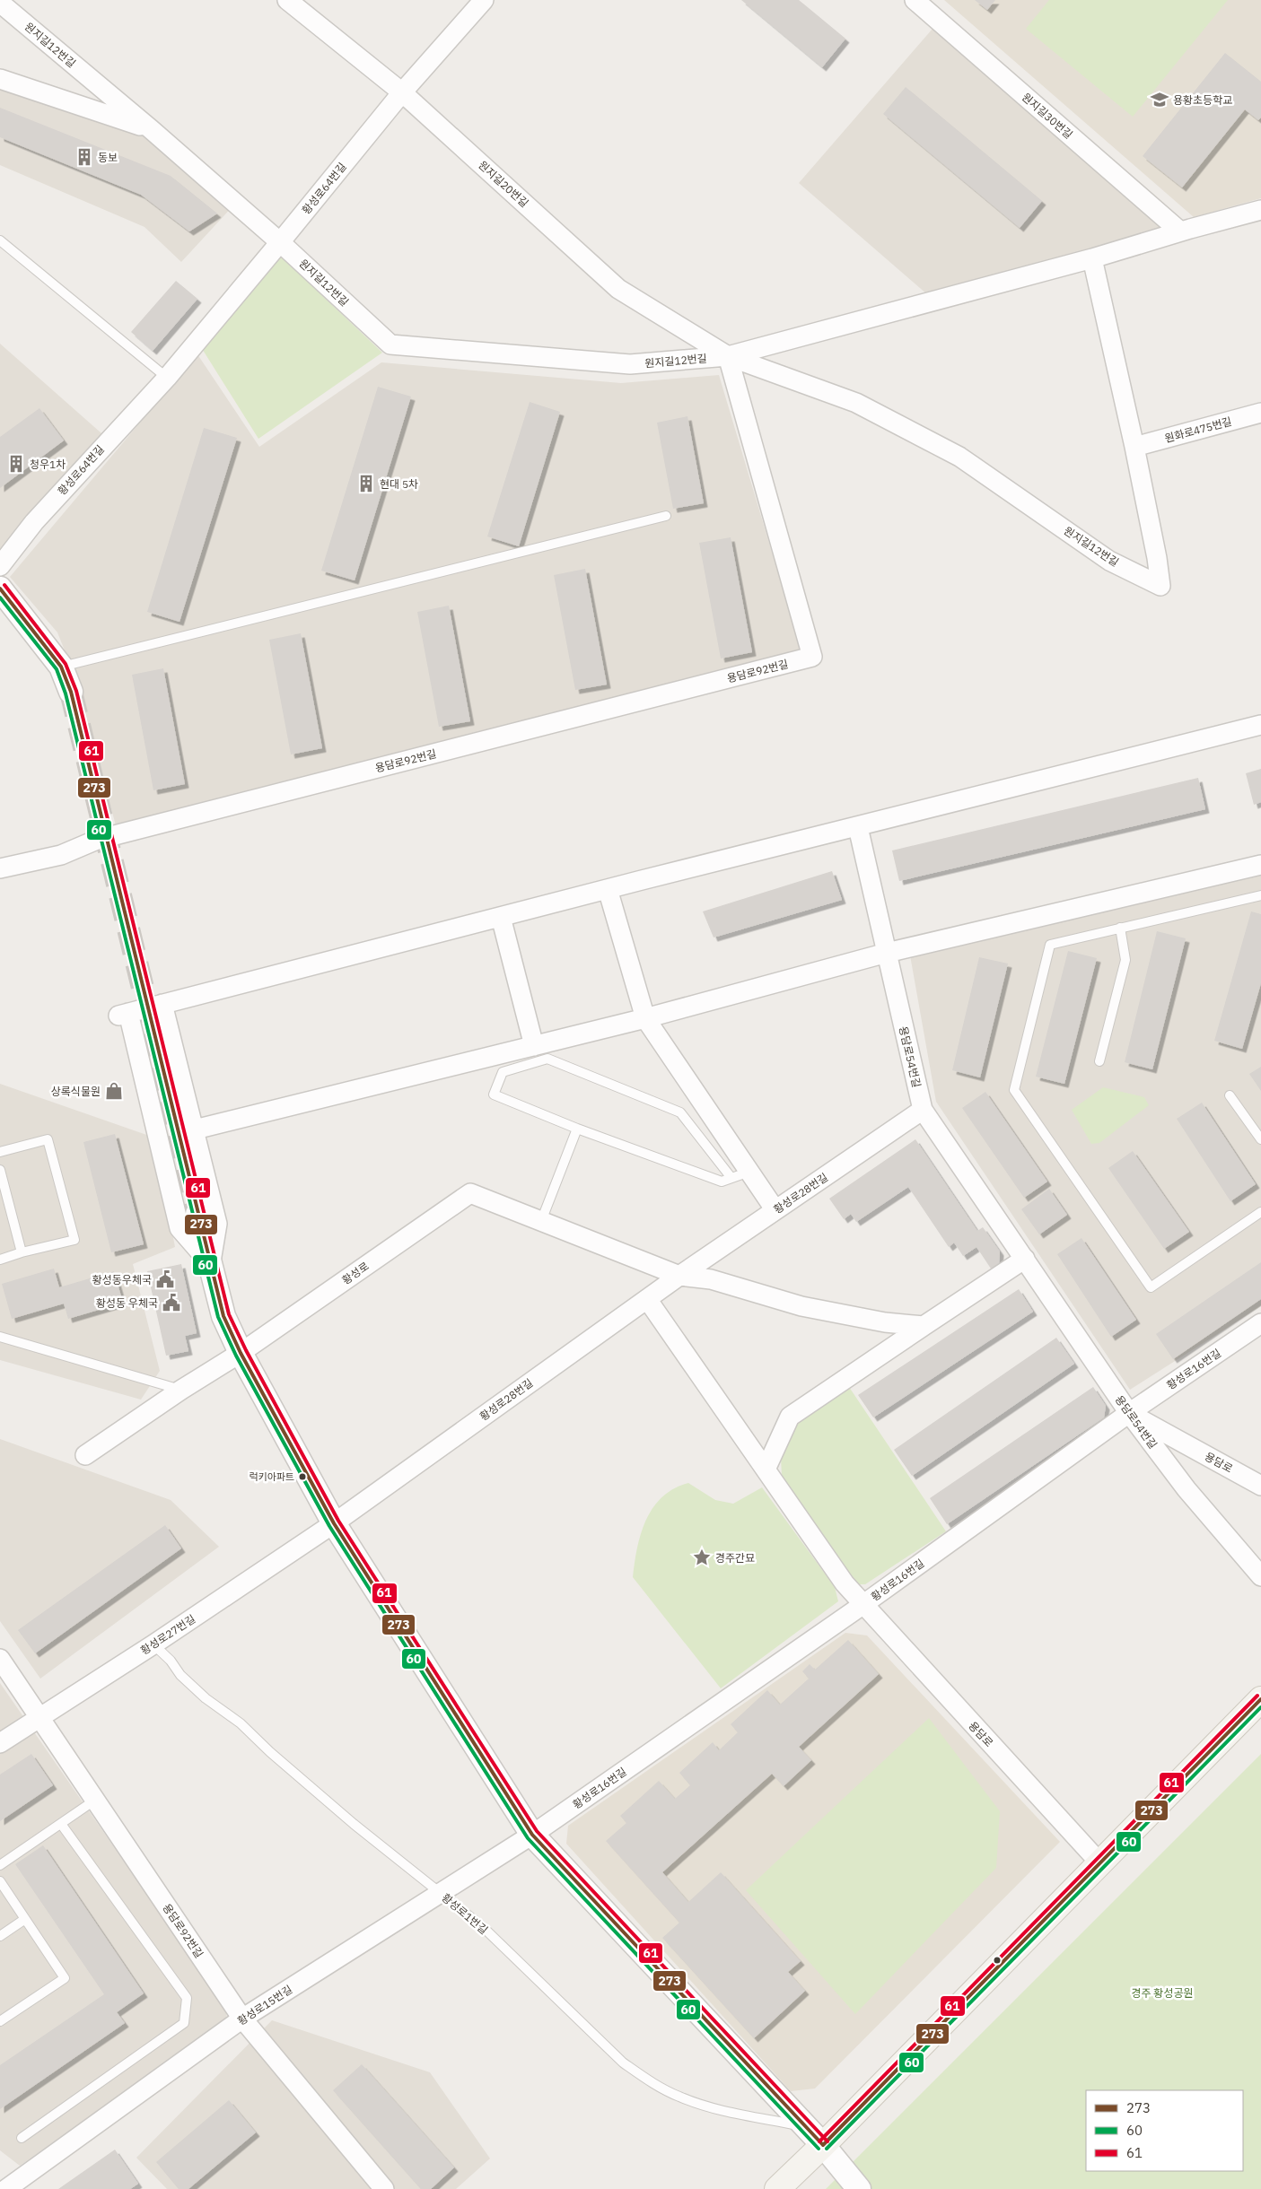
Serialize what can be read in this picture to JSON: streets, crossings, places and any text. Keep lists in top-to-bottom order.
{
  "streets": {
    "street": [
      "원지길12번길",
      "원지길30번길",
      "원지길20번길",
      "황성로64번길",
      "원화로475번길",
      "용담로92번길",
      "용담로54번길",
      "황성로28번길",
      "황성로",
      "황성로16번길",
      "용담로",
      "황성로27번길",
      "황성로15번길"
    ],
    "lane": ["황성로1번길"]
  },
  "crossings": [
    ["원지길12번길", "원지길30번길"],
    ["원지길12번길", "원지길20번길"],
    ["원지길12번길", "황성로64번길"],
    ["원지길12번길", "원화로475번길"],
    ["원지길12번길", "용담로92번길"],
    ["원지길20번길", "황성로64번길"],
    ["원지길20번길", "용담로92번길"],
    ["용담로92번길", "황성로27번길"],
    ["용담로92번길", "황성로15번길"],
    ["용담로54번길", "황성로28번길"],
    ["용담로54번길", "황성로16번길"],
    ["용담로54번길", "용담로"],
    ["황성로28번길", "용담로"],
    ["황성로28번길", "황성로27번길"],
    ["황성로16번길", "용담로"],
    ["황성로16번길", "황성로15번길"],
    ["황성로27번길", "황성로1번길"],
    ["황성로1번길", "황성로15번길"]
  ],
  "parks": ["경주 황성공원"],
  "places": {
    "school or university": ["용황초등학교"],
    "building": ["동보", "청우1차", "현대 5차"],
    "shop": ["상록식물원"],
    "public building": ["황성동우체국", "황성동 우체국"],
    "other": ["럭키아파트"],
    "place": ["경주간묘"]
  },
  "lines": ["transit line 61", "transit line 273", "transit line 60"],
  "legend": ["273", "60", "61"]
}
